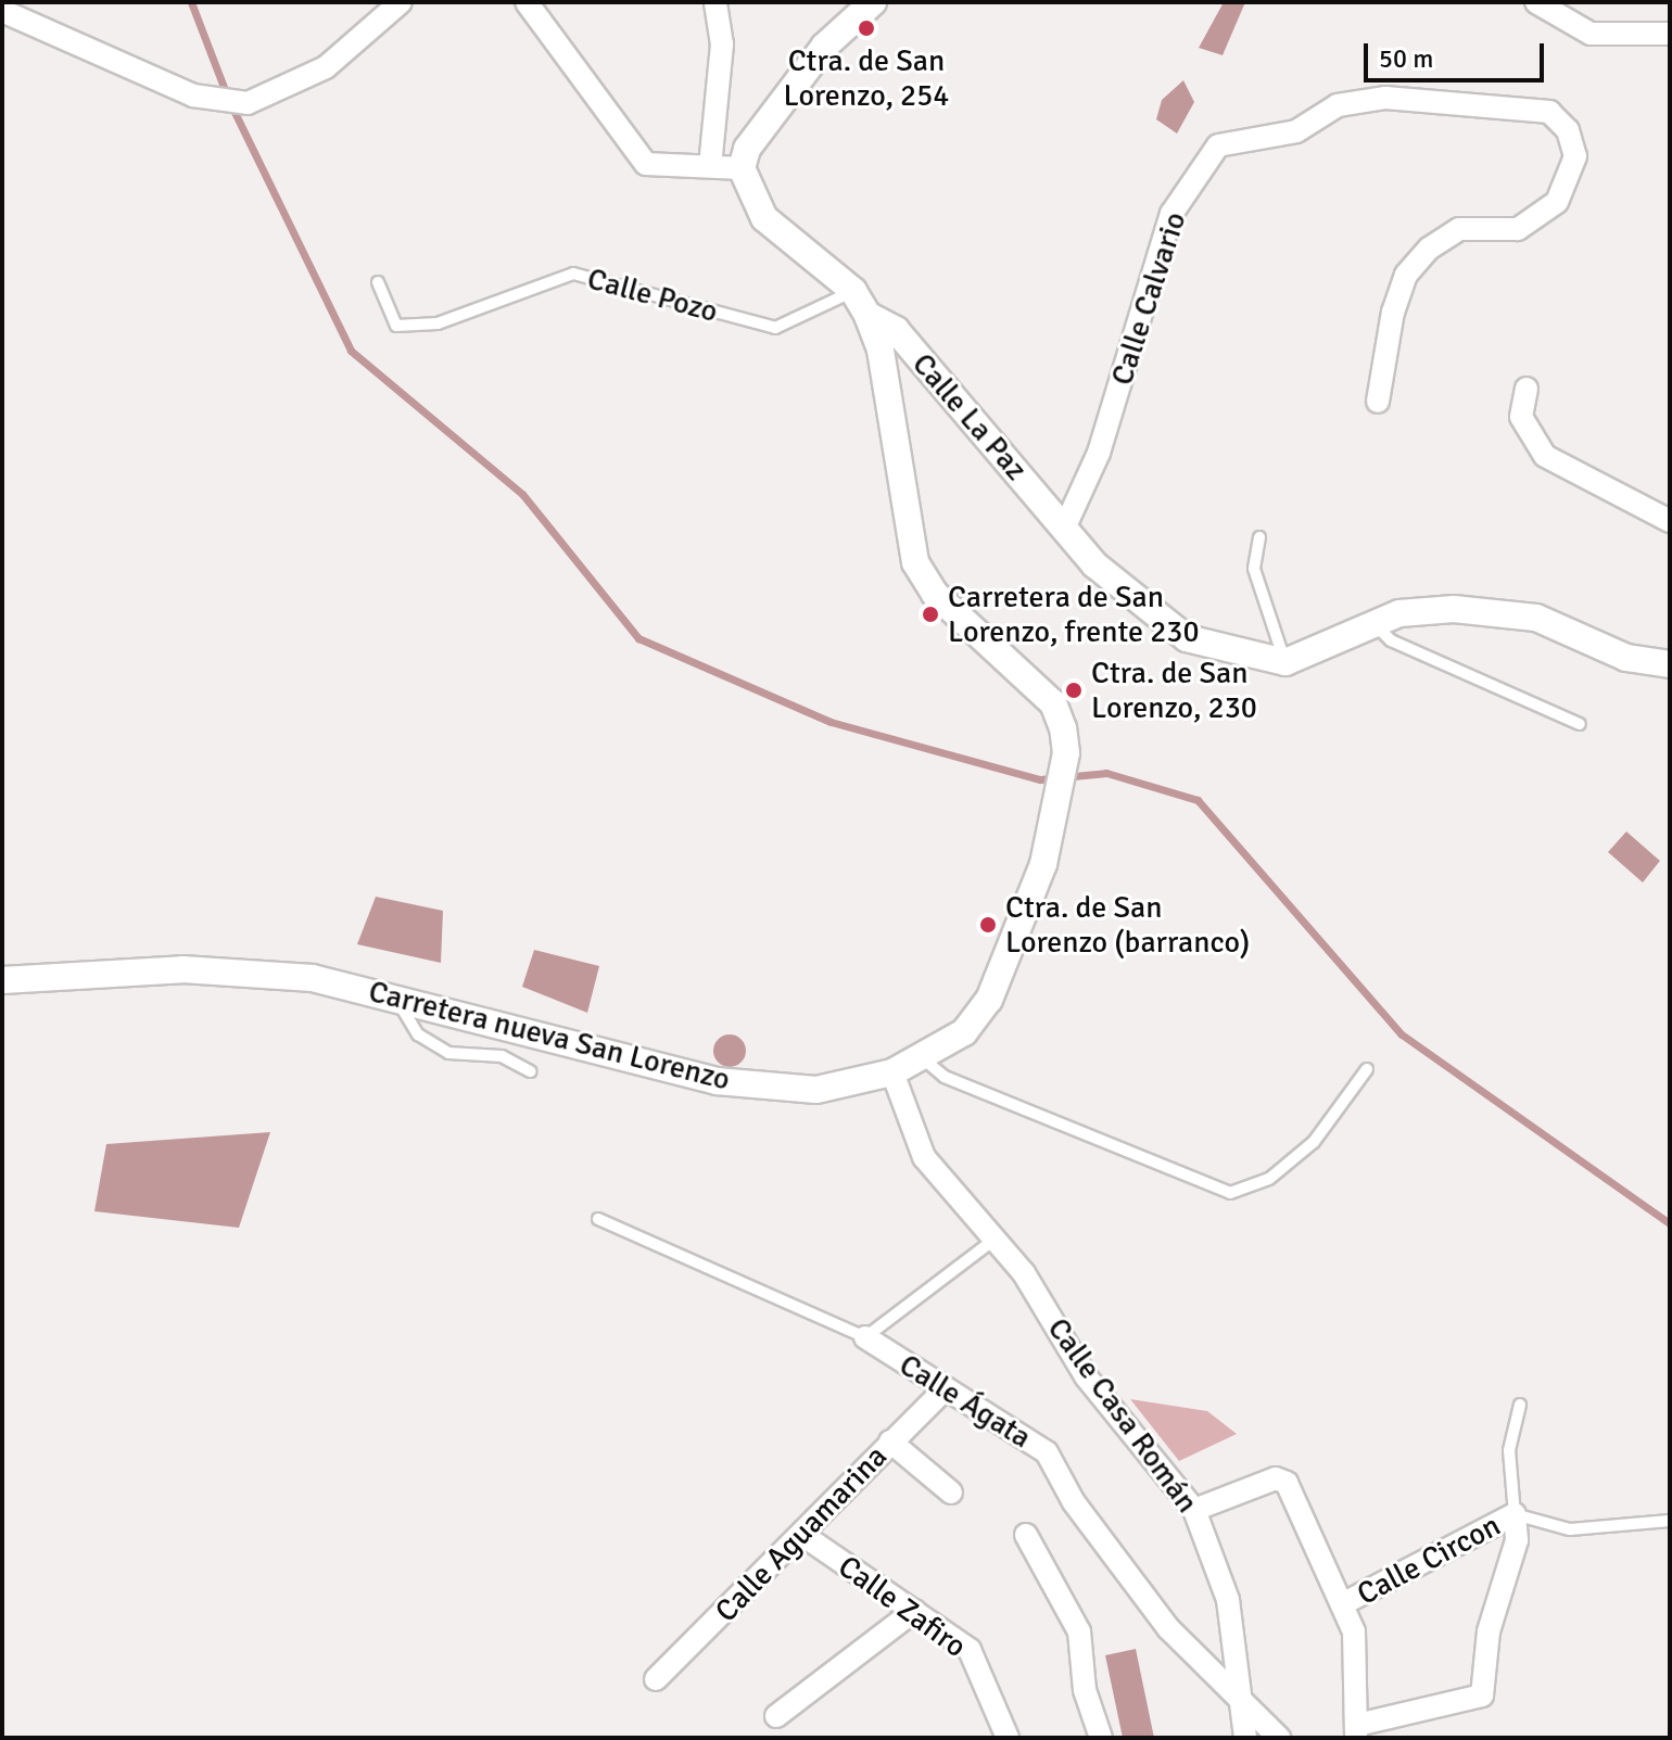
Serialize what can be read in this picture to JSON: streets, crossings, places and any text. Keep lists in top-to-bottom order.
{
  "streets": {
    "street": [
      "Calle Calvario",
      "Calle La Paz",
      "Carretera nueva San Lorenzo",
      "Calle Ágata",
      "Calle Casa Román",
      "Calle Aguamarina",
      "Calle Circon",
      "Calle Zafiro"
    ],
    "lane": ["Calle Pozo"]
  },
  "crossings": [
    ["Calle Pozo", "Carretera nueva San Lorenzo"],
    ["Calle Calvario", "Calle La Paz"],
    ["Calle La Paz", "Carretera nueva San Lorenzo"],
    ["Carretera nueva San Lorenzo", "Calle Casa Román"],
    ["Calle Ágata", "Calle Casa Román"],
    ["Calle Ágata", "Calle Aguamarina"],
    ["Calle Aguamarina", "Calle Zafiro"]
  ],
  "places": [
    "Ctra. de San Lorenzo, 254",
    "Carretera de San Lorenzo, frente 230",
    "Ctra. de San Lorenzo, 230",
    "Ctra. de San Lorenzo (barranco)"
  ],
  "scale_bar": "50 m"
}
